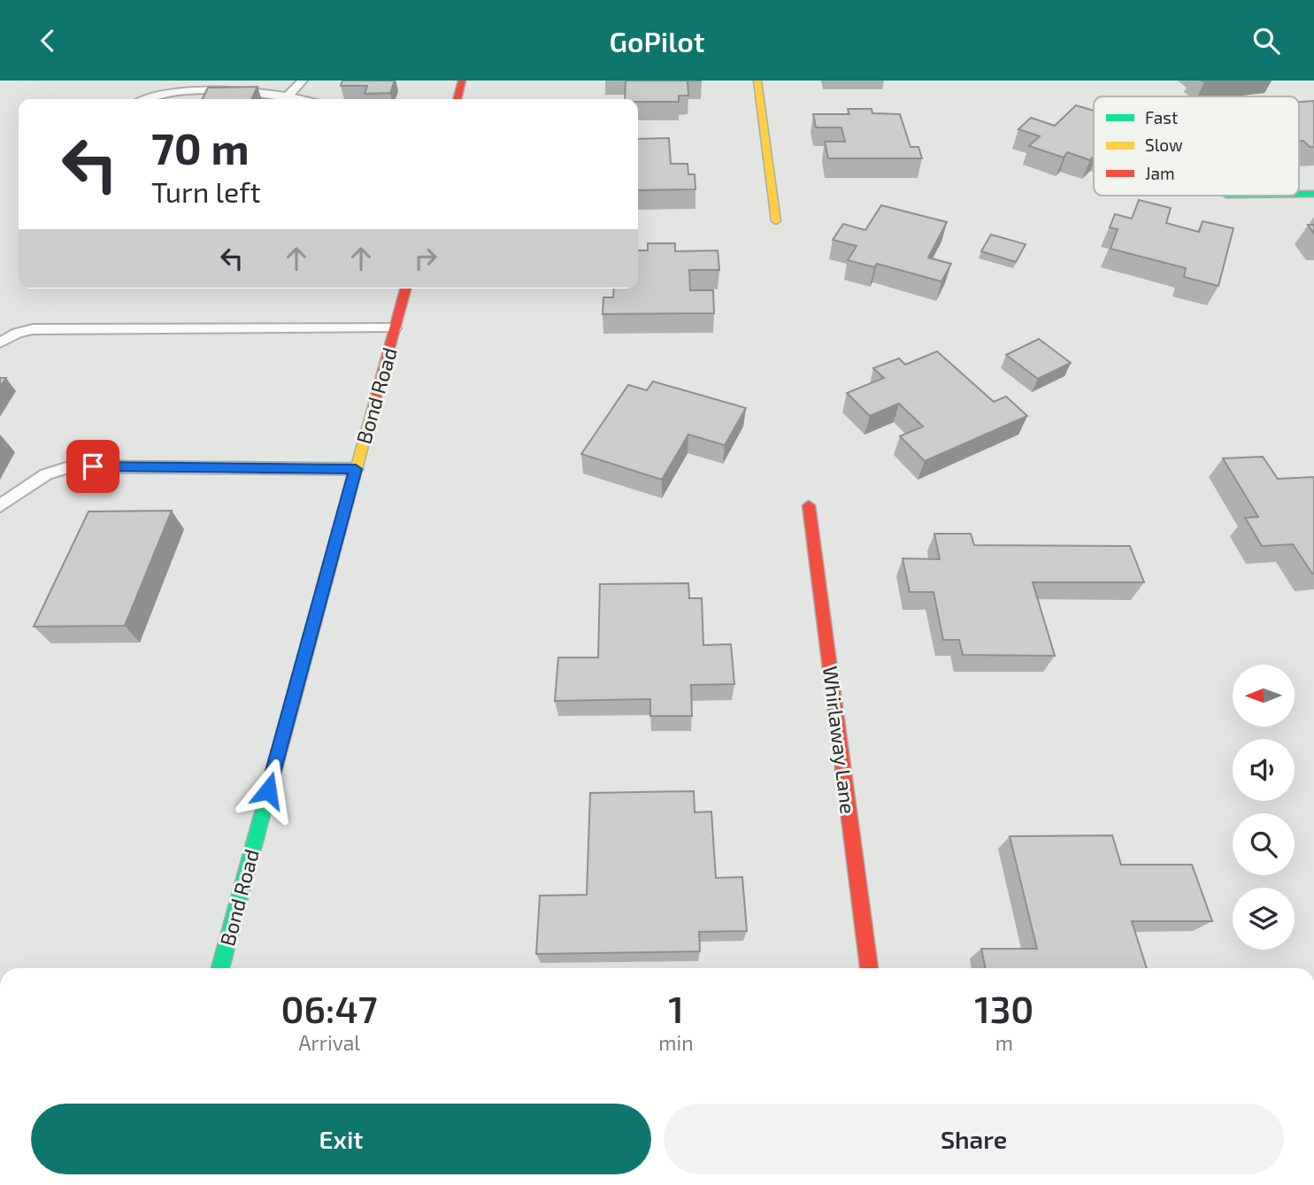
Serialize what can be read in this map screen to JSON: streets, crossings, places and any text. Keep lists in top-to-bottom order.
{
  "streets": {
    "street": ["Bond Road", "Whirlaway Lane"]
  },
  "legend": ["Fast", "Slow", "Jam"],
  "north": "left",
  "page": {
    "header": "GoPilot",
    "turn": ["70 m", "Turn left"],
    "eta": [
      "06:47",
      "Arrival",
      "1",
      "min",
      "130",
      "m"
    ],
    "buttons": ["Exit", "Share"]
  }
}
